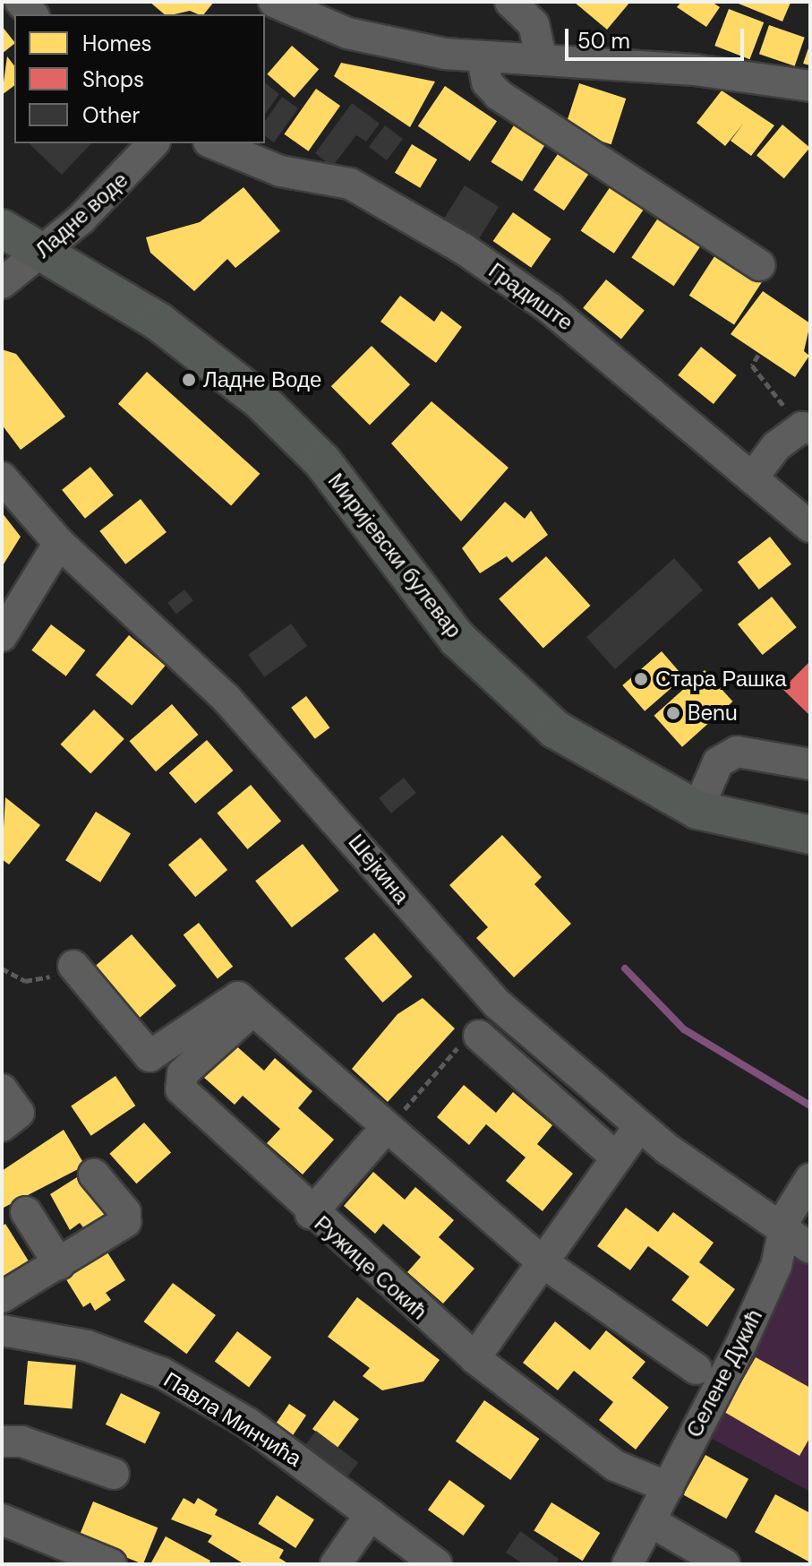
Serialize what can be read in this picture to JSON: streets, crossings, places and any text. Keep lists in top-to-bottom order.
{
  "streets": {
    "main road": ["Миријевски булевар"],
    "street": [
      "Ладне воде",
      "Градиште",
      "Шејкина",
      "Ружице Сокић",
      "Селене Дукић",
      "Павла Минчића"
    ]
  },
  "crossings": [
    ["Ладне воде", "Миријевски булевар"],
    ["Шејкина", "Селене Дукић"],
    ["Ружице Сокић", "Селене Дукић"]
  ],
  "places": ["Ладне Воде", "Стара Рашка", "Benu"],
  "legend": ["Homes", "Shops", "Other"],
  "scale_bar": "50 m"
}
